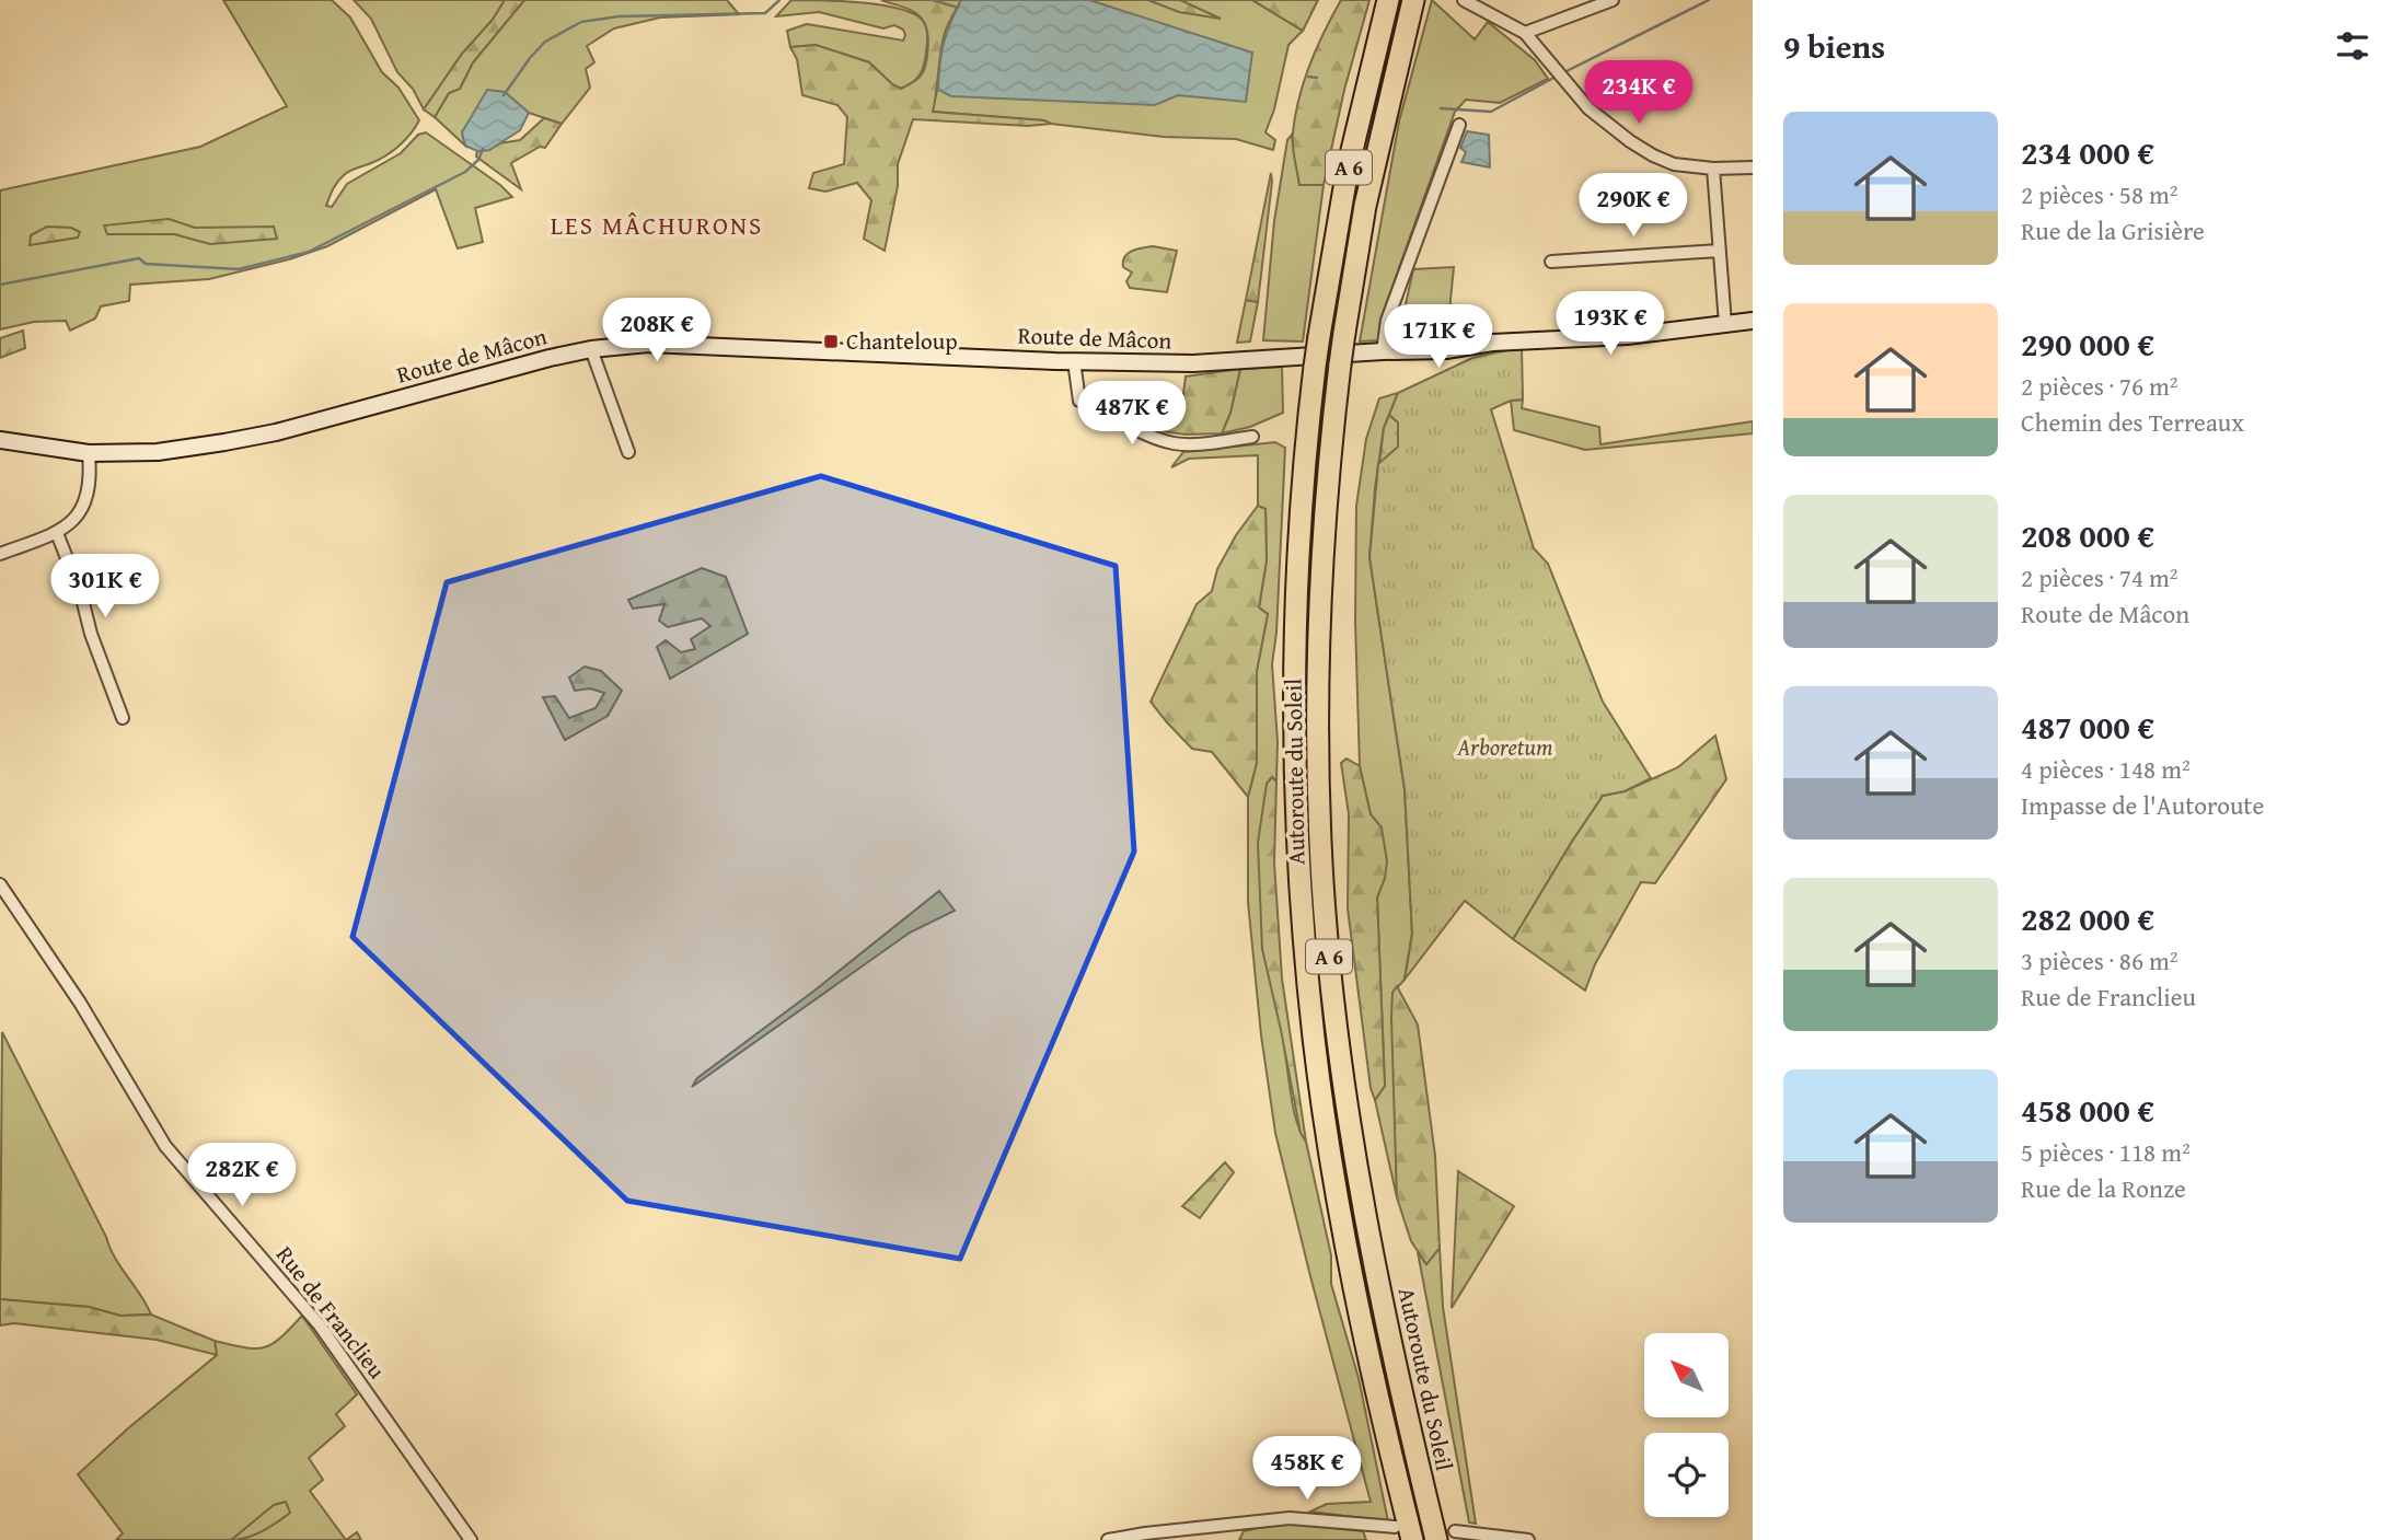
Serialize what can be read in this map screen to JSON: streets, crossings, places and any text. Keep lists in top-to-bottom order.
{
  "streets": {
    "highway": ["A 6", "Autoroute du Soleil"],
    "street": ["Route de Mâcon", "Rue de Franclieu"]
  },
  "crossings": [
    ["Route de Mâcon", "Autoroute du Soleil"]
  ],
  "districts": ["LES MÂCHURONS"],
  "parks": ["Arboretum"],
  "places": {
    "transit": ["Chanteloup"]
  },
  "north": "top left",
  "page": {
    "heading": "9 biens",
    "price": [
      "234K €",
      "290K €",
      "193K €",
      "208K €",
      "171K €",
      "487K €",
      "301K €",
      "282K €",
      "458K €"
    ],
    "list": [
      {
        "name": "234 000 €",
        "note": "2 pièces · 58 m² · Rue de la Grisière"
      },
      {
        "name": "290 000 €",
        "note": "2 pièces · 76 m² · Chemin des Terreaux"
      },
      {
        "name": "208 000 €",
        "note": "2 pièces · 74 m² · Route de Mâcon"
      },
      {
        "name": "487 000 €",
        "note": "4 pièces · 148 m² · Impasse de l'Autoroute"
      },
      {
        "name": "282 000 €",
        "note": "3 pièces · 86 m² · Rue de Franclieu"
      },
      {
        "name": "458 000 €",
        "note": "5 pièces · 118 m² · Rue de la Ronze"
      }
    ]
  }
}
